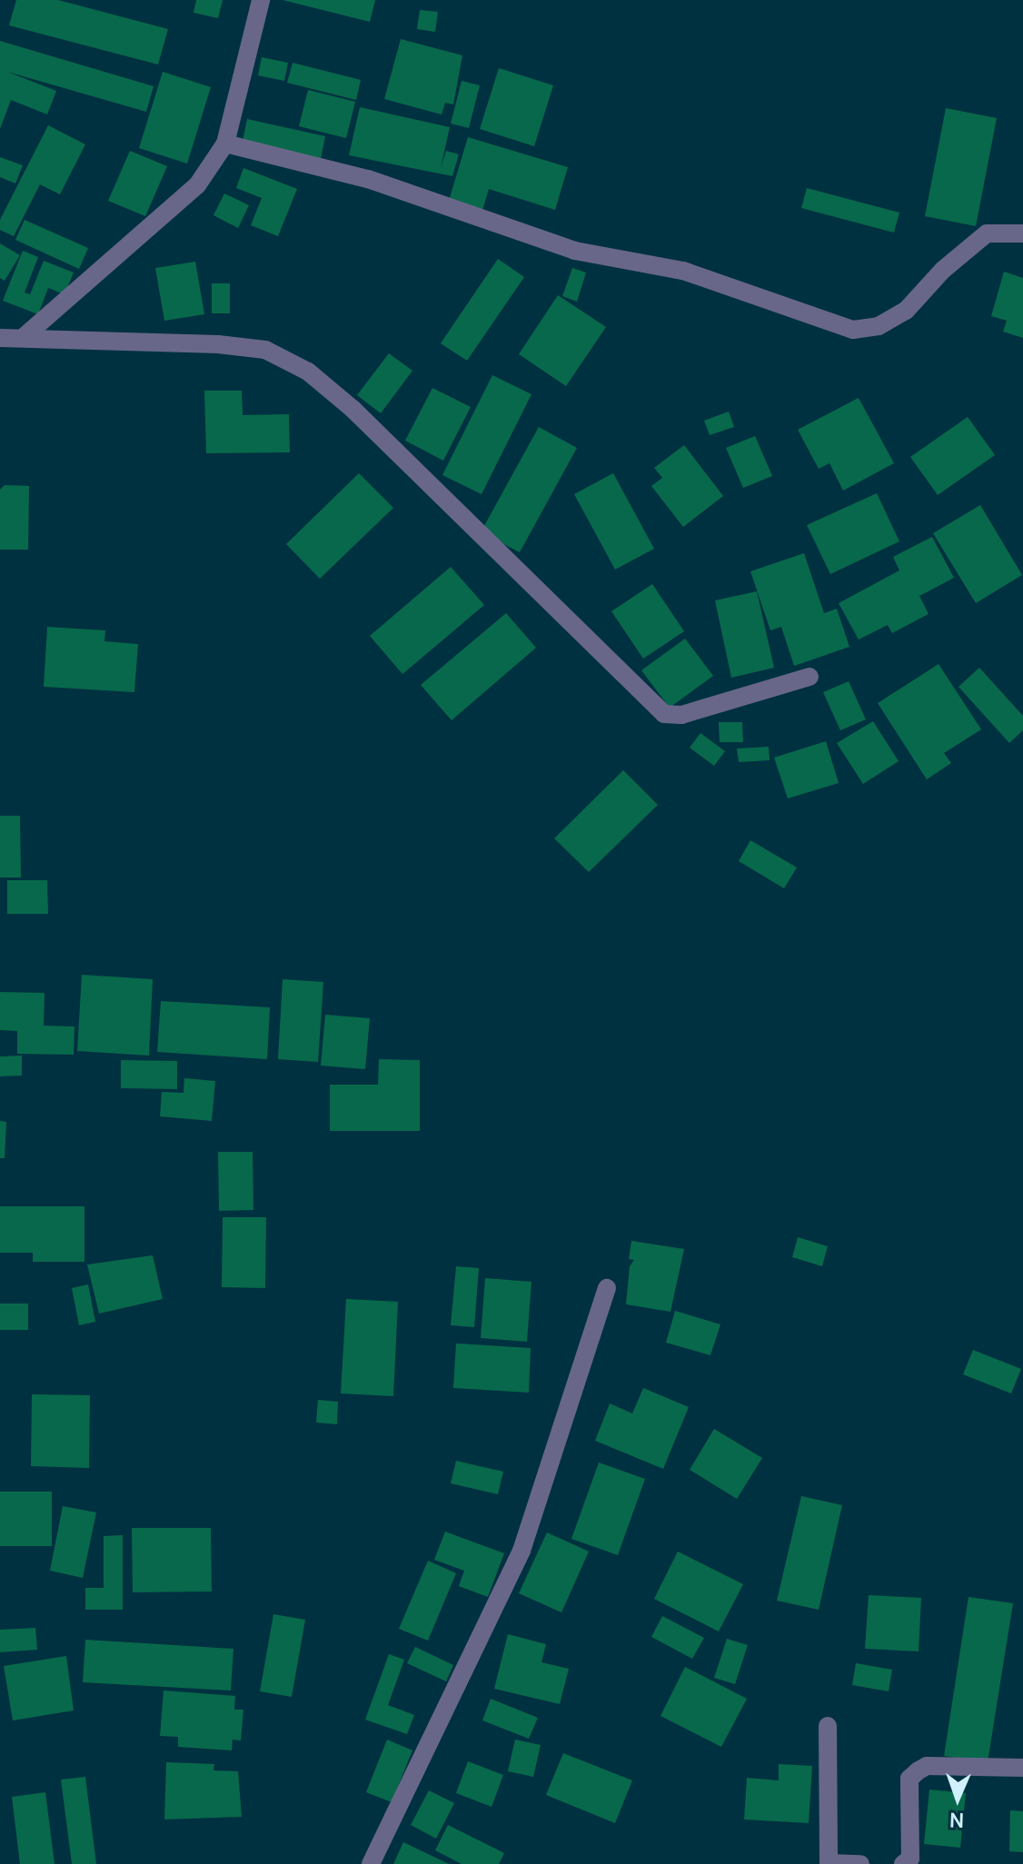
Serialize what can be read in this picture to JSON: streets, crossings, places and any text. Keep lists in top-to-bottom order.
{
  "north": "bottom"
}
